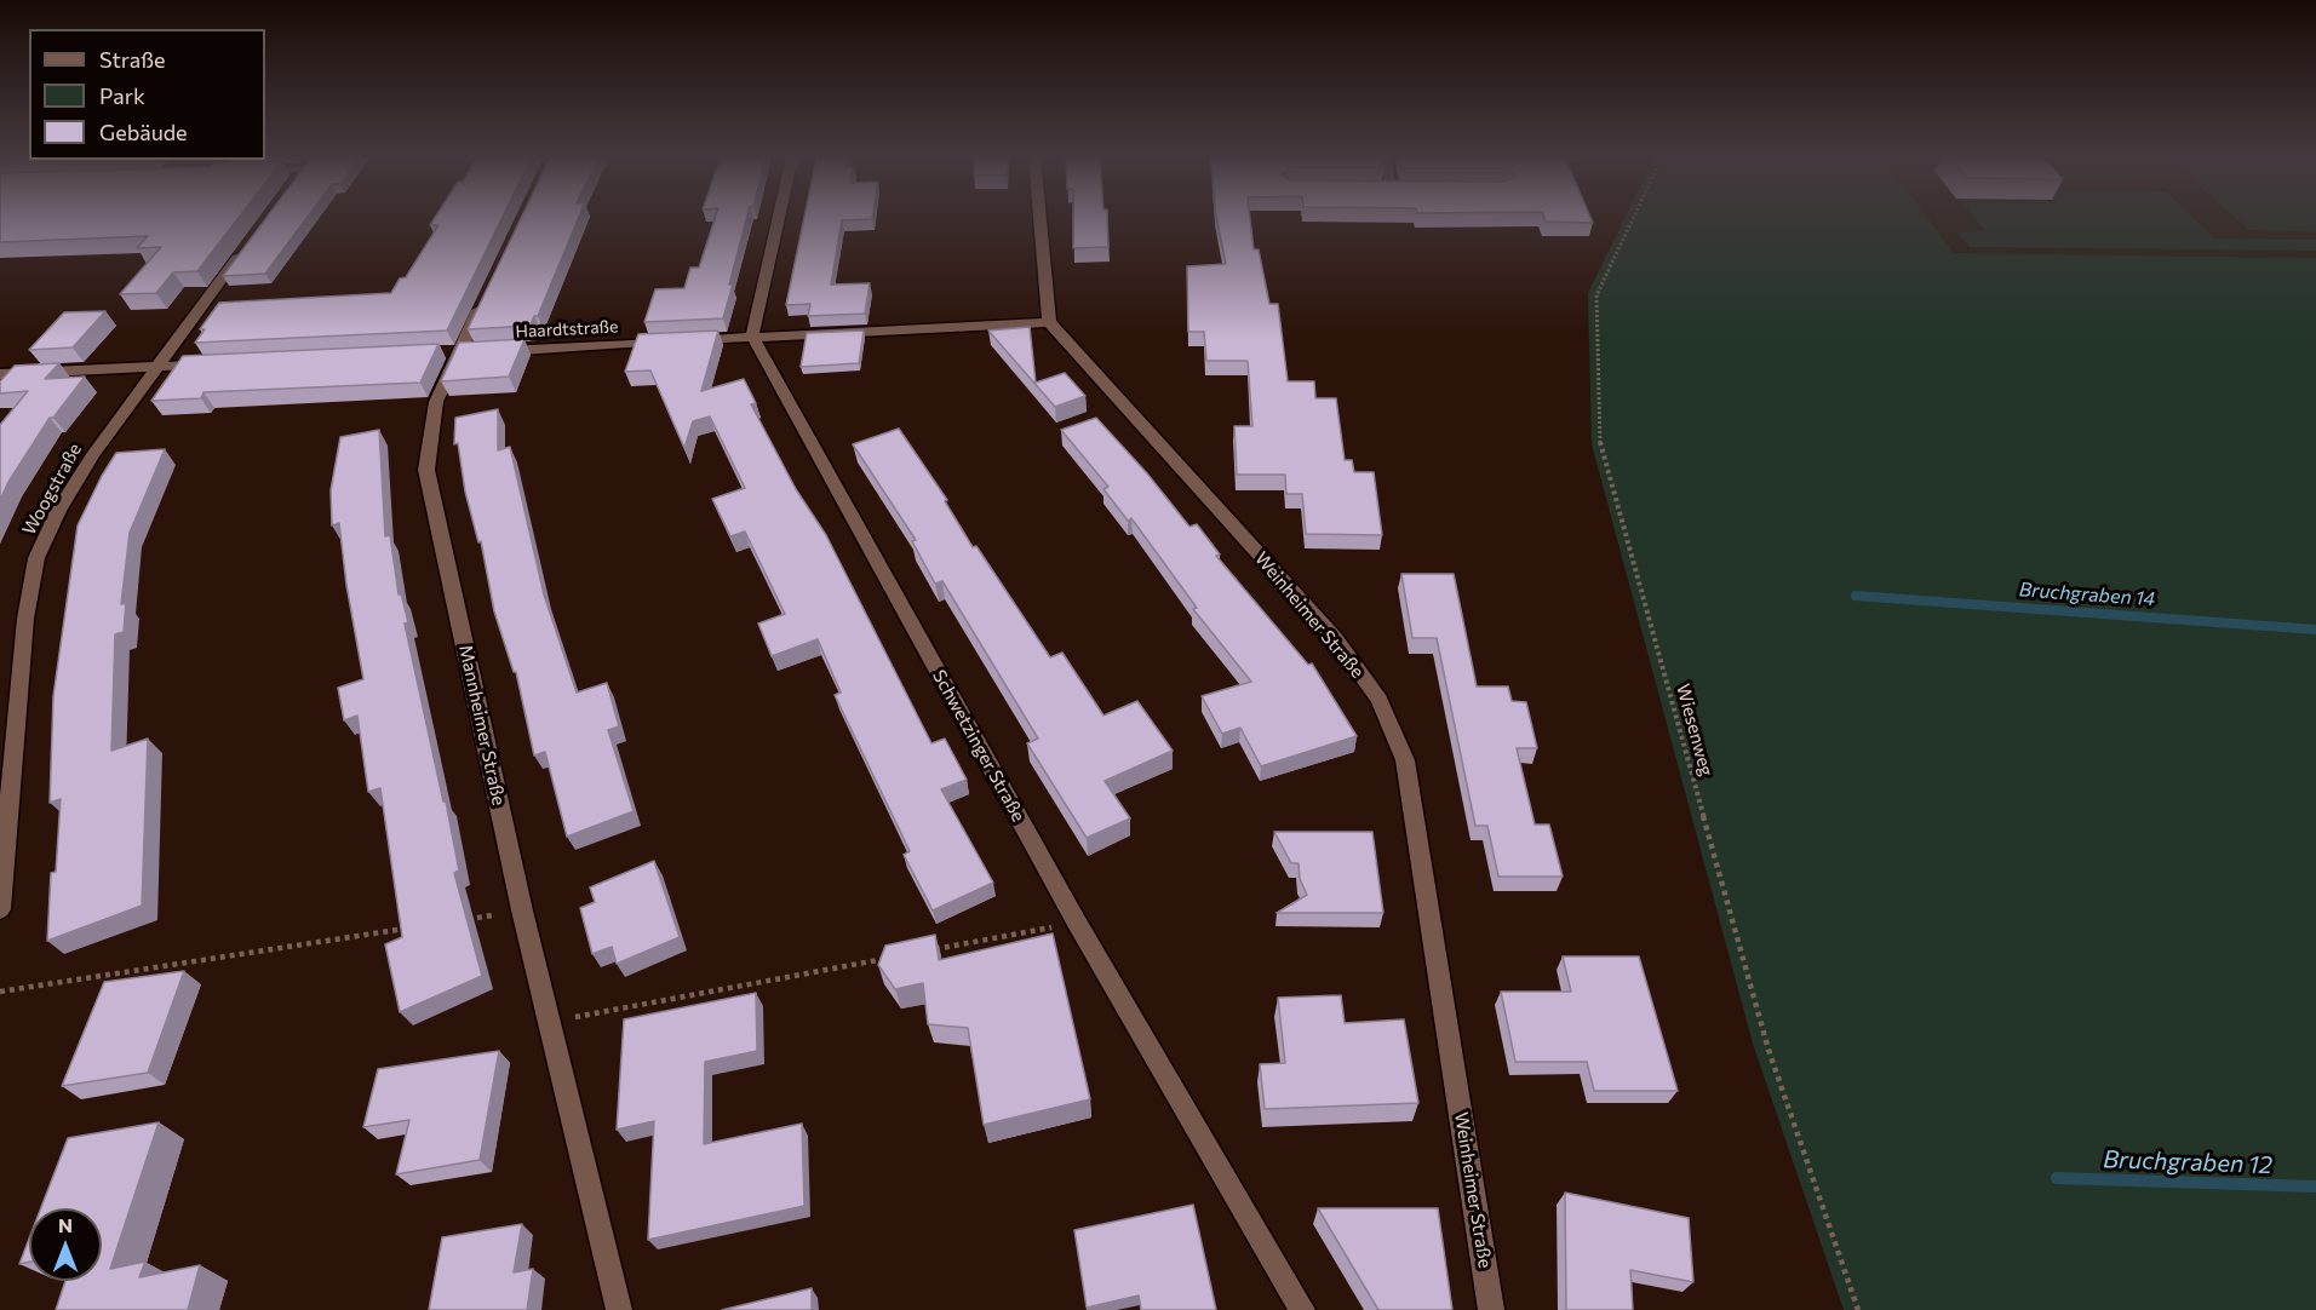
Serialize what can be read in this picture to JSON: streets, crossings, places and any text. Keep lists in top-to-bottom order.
{
  "streets": {
    "street": [
      "Haardtstraße",
      "Woogstraße",
      "Weinheimer Straße",
      "Mannheimer Straße",
      "Schwetzinger Straße"
    ],
    "path": ["Wiesenweg"]
  },
  "crossings": [
    ["Haardtstraße", "Weinheimer Straße"],
    ["Haardtstraße", "Mannheimer Straße"],
    ["Haardtstraße", "Schwetzinger Straße"]
  ],
  "water": ["Bruchgraben 14", "Bruchgraben 12"],
  "legend": ["Straße", "Park", "Gebäude"],
  "north": "top"
}
